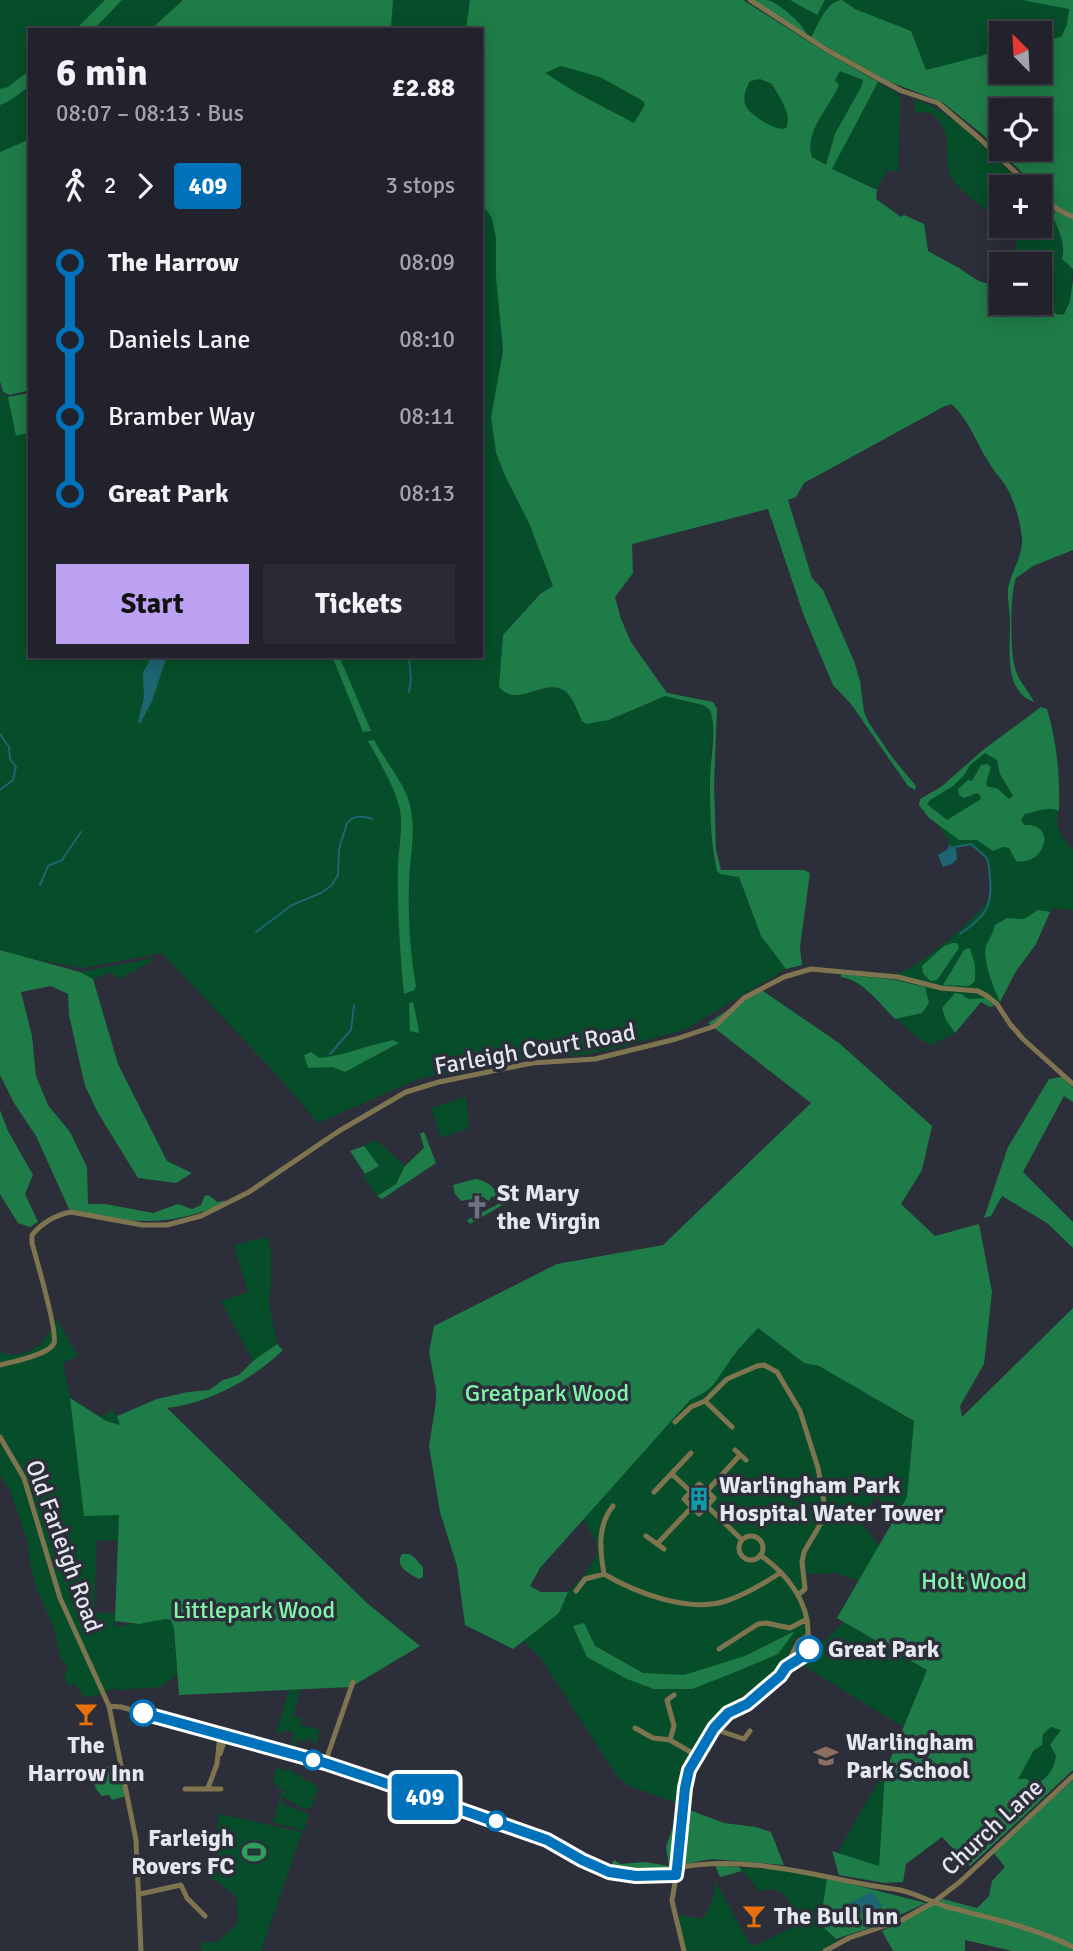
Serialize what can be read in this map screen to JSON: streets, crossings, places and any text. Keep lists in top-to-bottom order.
{
  "streets": {
    "street": ["Farleigh Court Road", "Old Farleigh Road", "Church Lane"]
  },
  "parks": ["Greatpark Wood", "Holt Wood", "Littlepark Wood"],
  "places": {
    "church": ["St Mary the Virgin"],
    "building": ["Warlingham Park Hospital Water Tower"],
    "other": ["Great Park"],
    "bar": ["The Harrow Inn", "The Bull Inn"],
    "school or university": ["Warlingham Park School"],
    "sports": ["Farleigh Rovers FC"]
  },
  "lines": ["bus line 409"],
  "north": "top left",
  "page": {
    "on_map": "409",
    "map_buttons": ["+", "−"],
    "heading": ["6 min", "08:07 – 08:13 · Bus", "£2.88"],
    "legs": ["2", "409", "3 stops"],
    "list": [
      {
        "name": "The Harrow",
        "value": "08:09"
      },
      {
        "name": "Daniels Lane",
        "value": "08:10"
      },
      {
        "name": "Bramber Way",
        "value": "08:11"
      },
      {
        "name": "Great Park",
        "value": "08:13"
      }
    ],
    "buttons": ["Start", "Tickets"]
  }
}
